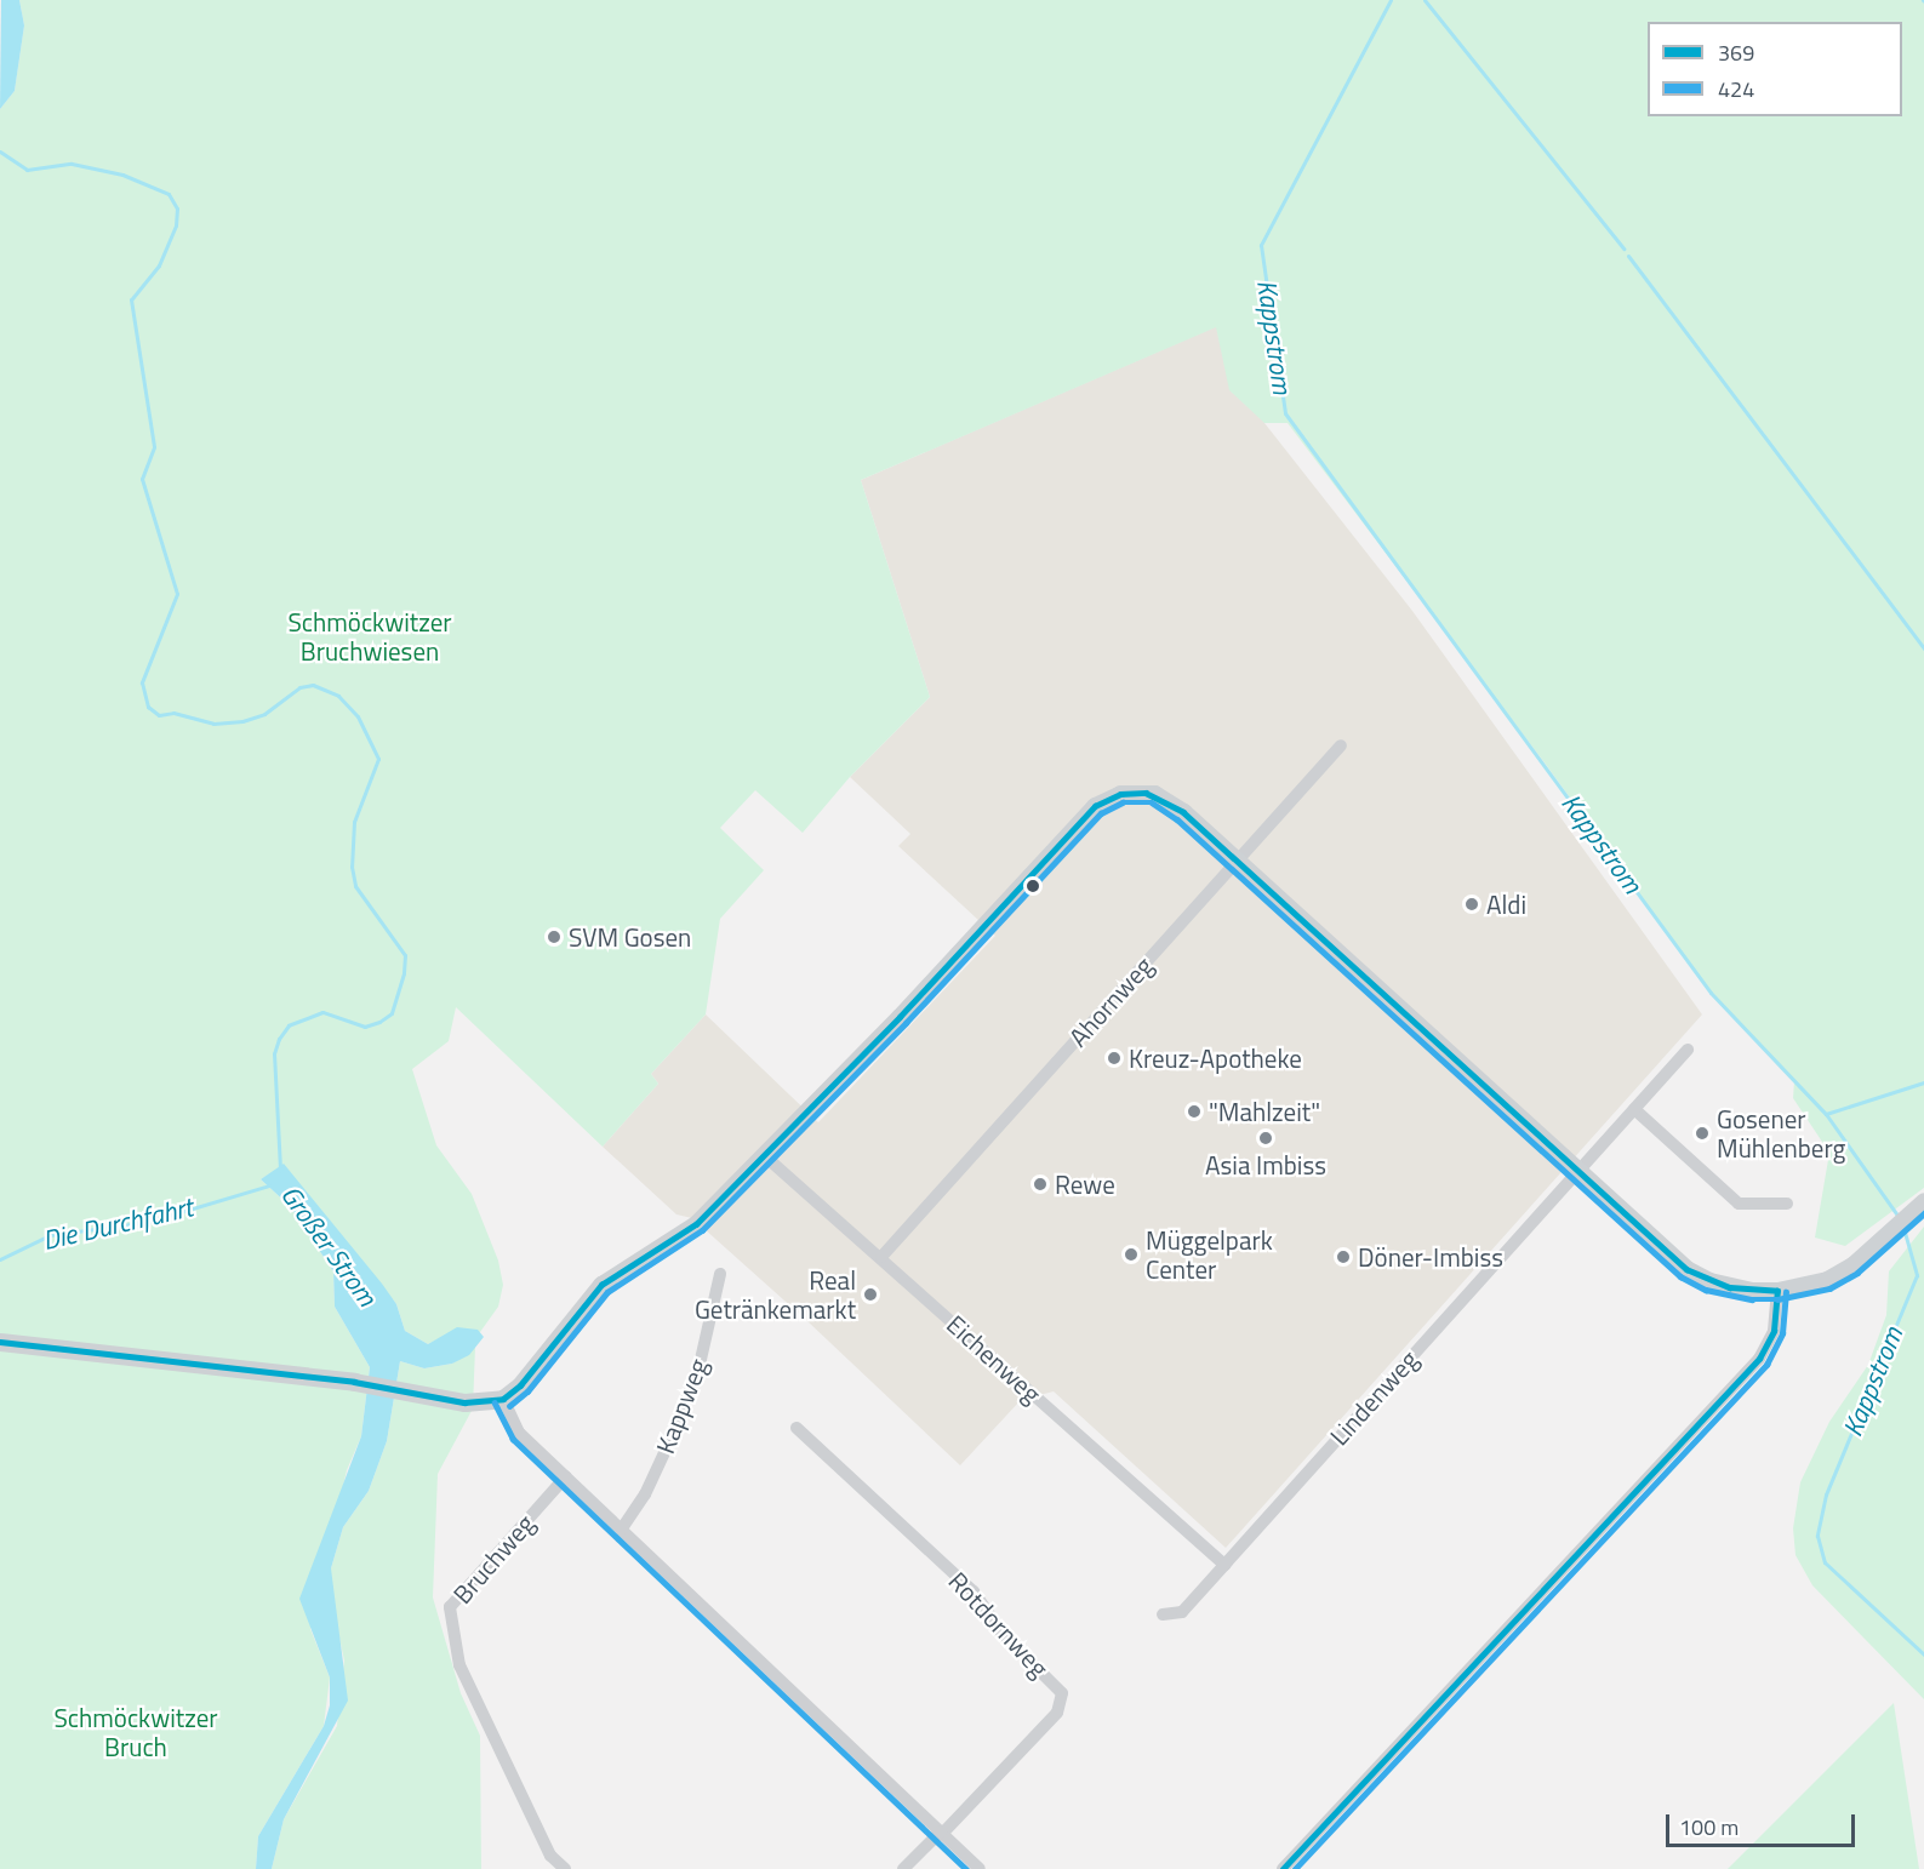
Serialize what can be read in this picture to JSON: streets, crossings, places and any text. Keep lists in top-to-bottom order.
{
  "streets": {
    "street": [
      "Ahornweg",
      "Eichenweg",
      "Lindenweg",
      "Kappweg",
      "Bruchweg",
      "Rotdornweg"
    ]
  },
  "crossings": [
    ["Ahornweg", "Eichenweg"],
    ["Eichenweg", "Lindenweg"]
  ],
  "water": ["Kappstrom", "Die Durchfahrt", "Großer Strom"],
  "parks": ["Schmöckwitzer Bruchwiesen", "Schmöckwitzer Bruch"],
  "places": [
    "Aldi",
    "SVM Gosen",
    "Kreuz-Apotheke",
    "\"Mahlzeit\"",
    "Gosener Mühlenberg",
    "Asia Imbiss",
    "Rewe",
    "Müggelpark Center",
    "Döner-Imbiss",
    "Real Getränkemarkt"
  ],
  "lines": ["transit line 369", "transit line 424"],
  "legend": ["369", "424"],
  "scale_bar": "100 m"
}
